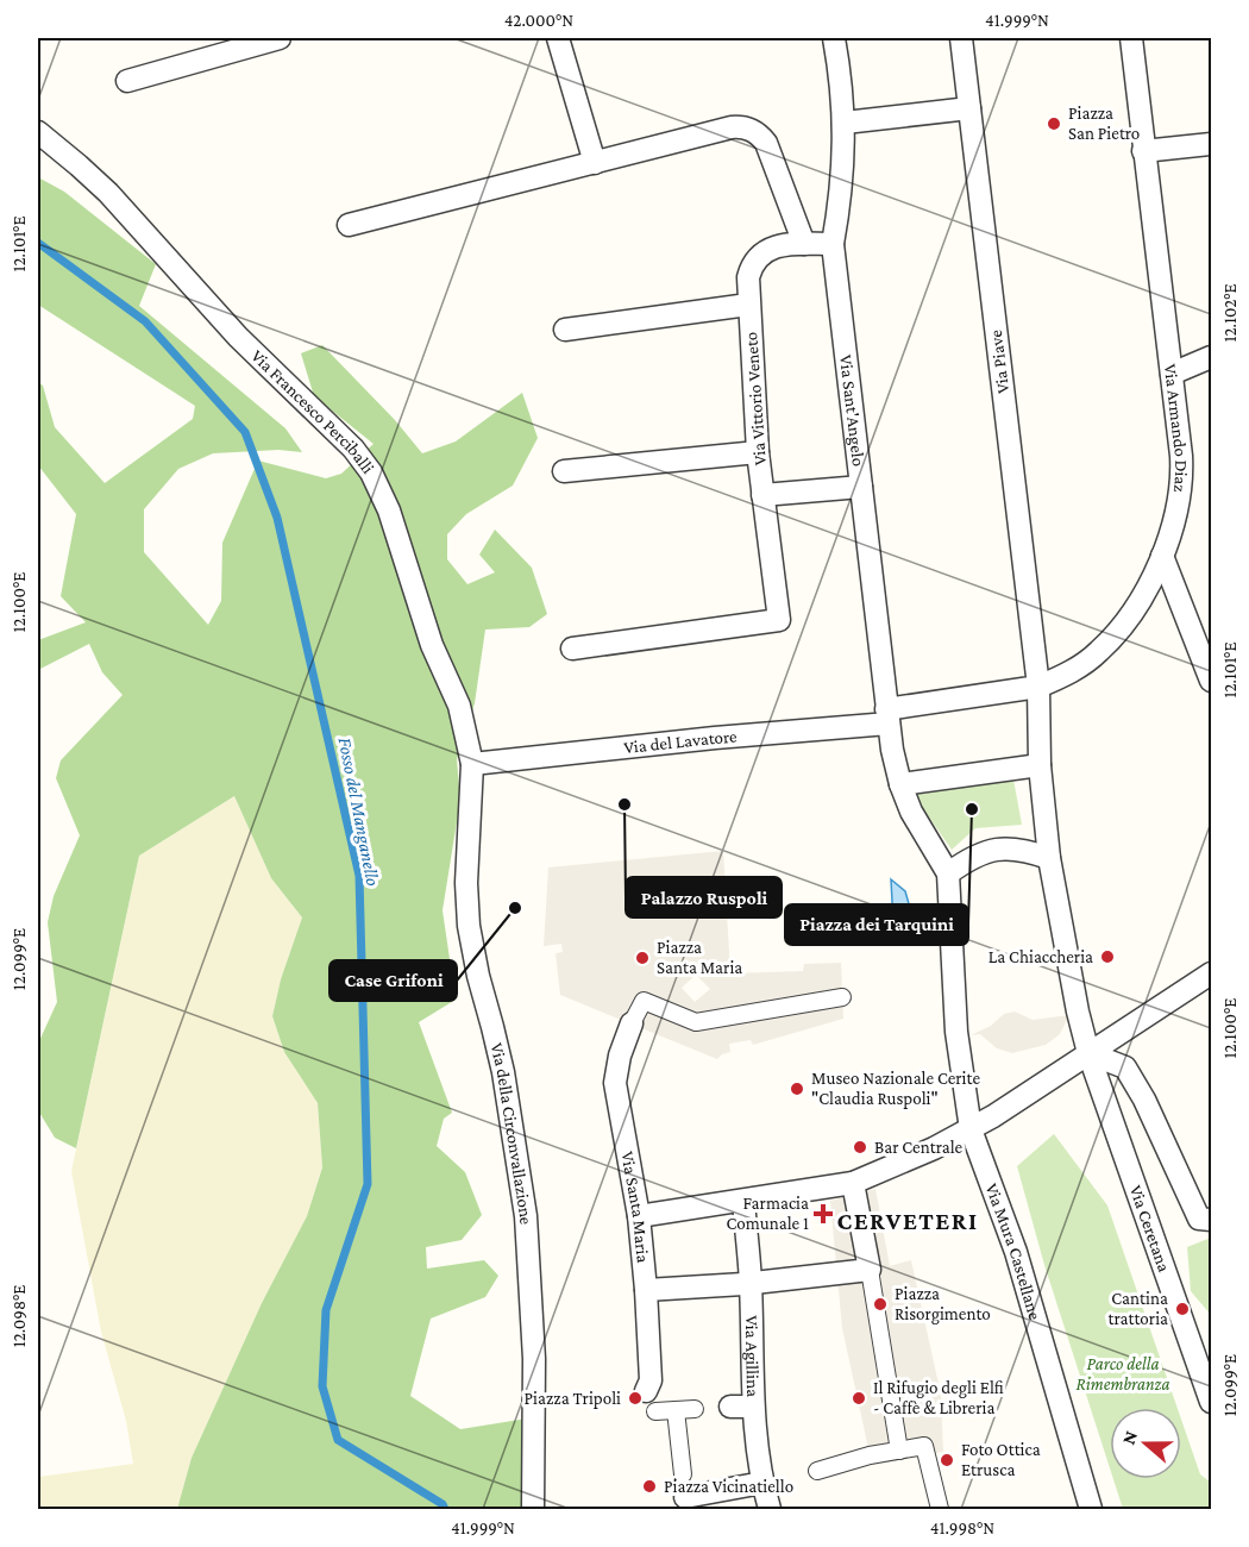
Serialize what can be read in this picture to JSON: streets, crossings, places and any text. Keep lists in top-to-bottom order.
{
  "streets": {
    "street": [
      "Via Piave",
      "Via Vittorio Veneto",
      "Via Sant'Angelo",
      "Via Francesco Perciballi",
      "Via Armando Diaz",
      "Via del Lavatore",
      "Via della Circonvallazione",
      "Via Santa Maria",
      "Via Ceretana",
      "Via Mura Castellane",
      "Via Agillina"
    ]
  },
  "crossings": [
    ["Via Piave", "Via Armando Diaz"],
    ["Via Piave", "Via del Lavatore"],
    ["Via Vittorio Veneto", "Via Sant'Angelo"],
    ["Via Sant'Angelo", "Via del Lavatore"],
    ["Via Sant'Angelo", "Via Mura Castellane"],
    ["Via Francesco Perciballi", "Via del Lavatore"],
    ["Via Francesco Perciballi", "Via della Circonvallazione"],
    ["Via Armando Diaz", "Via del Lavatore"],
    ["Via del Lavatore", "Via della Circonvallazione"]
  ],
  "districts": ["CERVETERI"],
  "water": ["Fosso del Manganello"],
  "parks": ["Parco della Rimembranza"],
  "places": {
    "other": [
      "Piazza San Pietro",
      "Palazzo Ruspoli",
      "Piazza dei Tarquini",
      "Case Grifoni",
      "La Chiaccheria",
      "Piazza Santa Maria",
      "Museo Nazionale Cerite \"Claudia Ruspoli\"",
      "Bar Centrale",
      "Piazza Risorgimento",
      "Cantina trattoria",
      "Piazza Tripoli",
      "Il Rifugio degli Elfi - Caffè & Libreria",
      "Foto Ottica Etrusca",
      "Piazza Vicinatiello"
    ],
    "health": ["Farmacia Comunale 1"]
  },
  "north": "left",
  "coordinates": [
    "42.000°N",
    "41.999°N",
    "12.101°E",
    "12.102°E",
    "12.100°E",
    "12.099°E",
    "12.098°E",
    "41.998°N"
  ]
}
